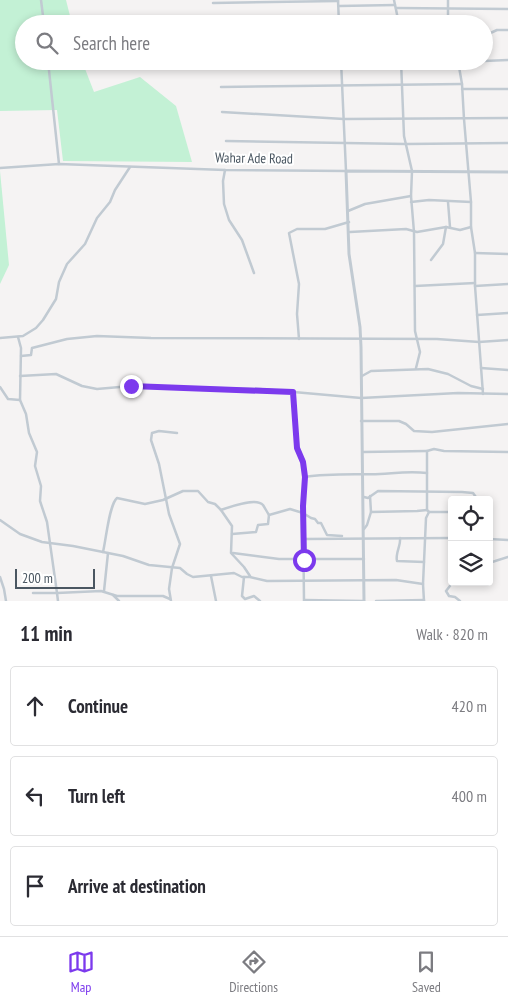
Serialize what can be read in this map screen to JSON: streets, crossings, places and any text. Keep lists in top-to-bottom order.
{
  "streets": {
    "street": ["Wahar Ade Road"]
  },
  "scale_bar": "200 m",
  "page": {
    "search": "Search here",
    "scale": "200 m",
    "heading": ["11 min", "Walk · 820 m"],
    "list": [
      ["Continue", "420 m"],
      ["Turn left", "400 m"],
      "Arrive at destination"
    ],
    "nav": ["Map", "Directions", "Saved"]
  }
}
